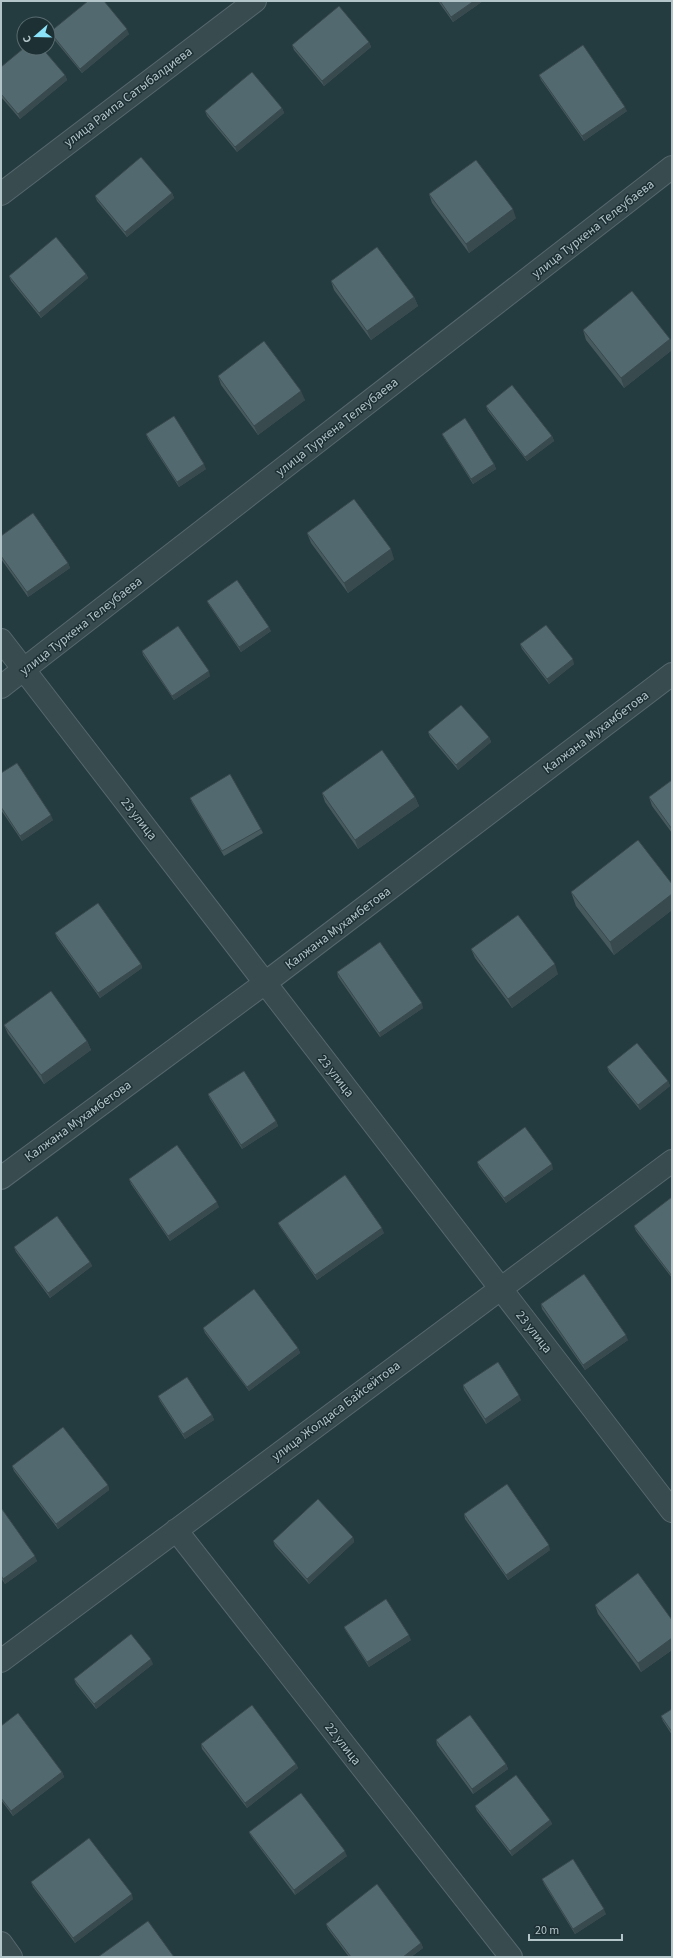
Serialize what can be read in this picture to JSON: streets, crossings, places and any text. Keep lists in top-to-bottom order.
{
  "streets": {
    "street": [
      "улица Раипа Сатыбалдиева",
      "улица Туркена Телеубаева",
      "Калжана Мухамбетова",
      "23 улица",
      "улица Жолдаса Байсейтова",
      "22 улица"
    ]
  },
  "crossings": [
    ["улица Туркена Телеубаева", "23 улица"],
    ["Калжана Мухамбетова", "23 улица"],
    ["23 улица", "улица Жолдаса Байсейтова"],
    ["улица Жолдаса Байсейтова", "22 улица"]
  ],
  "scale_bar": "20 m",
  "north": "left"
}
